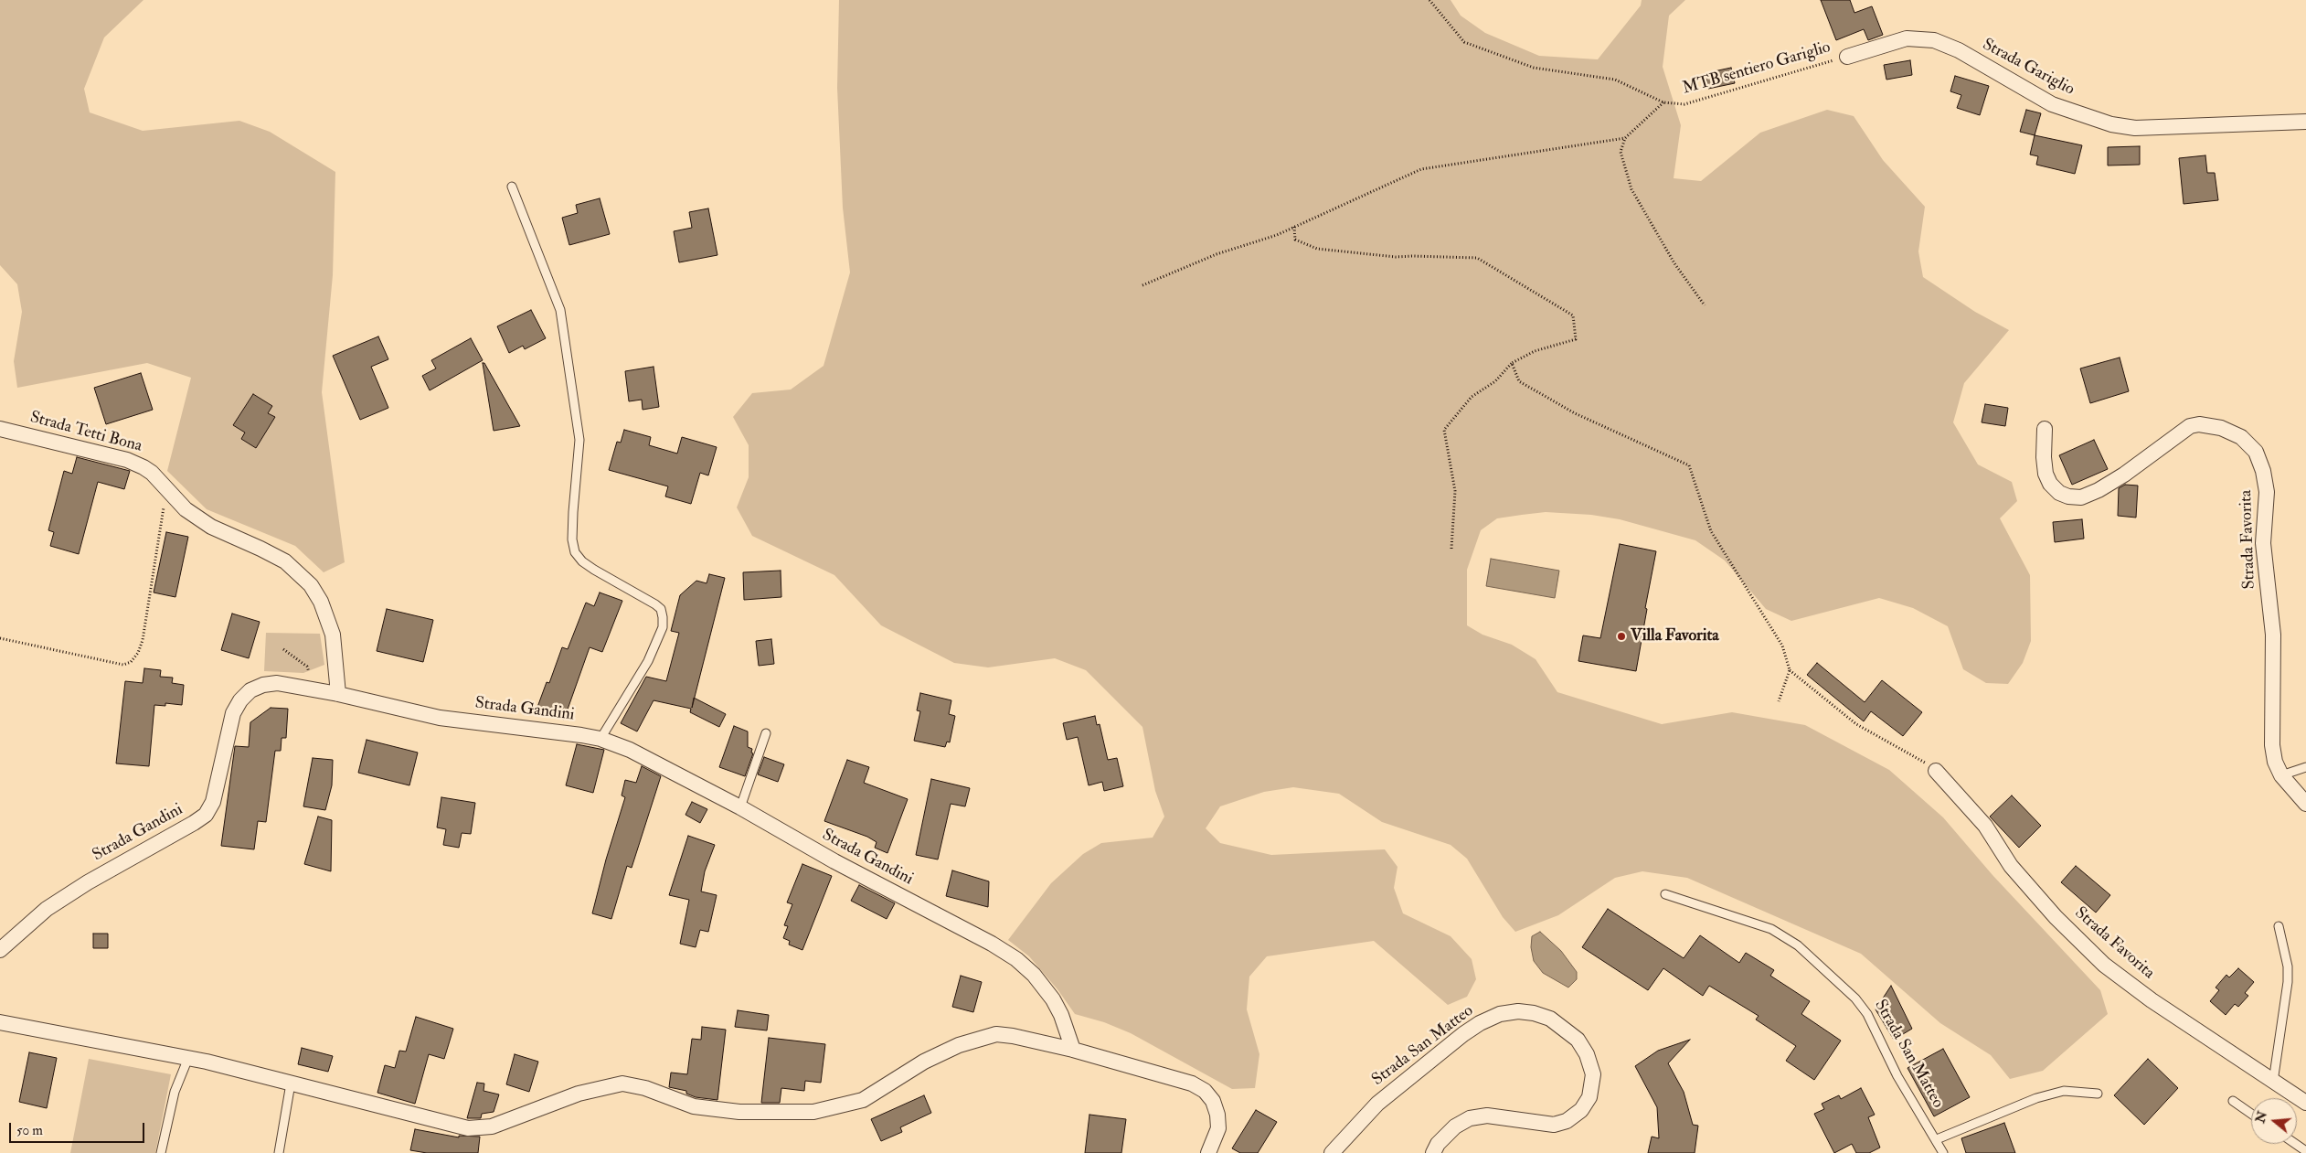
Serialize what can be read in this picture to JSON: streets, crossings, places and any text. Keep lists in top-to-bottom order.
{
  "streets": {
    "street": [
      "Strada Gariglio",
      "Strada Tetti Bona",
      "Strada Favorita",
      "Strada Gandini",
      "Strada San Matteo"
    ],
    "path": ["MTB sentiero Gariglio"]
  },
  "crossings": [
    ["Strada Gariglio", "MTB sentiero Gariglio"],
    ["Strada Tetti Bona", "Strada Gandini"]
  ],
  "places": ["Villa Favorita"],
  "scale_bar": "50 m",
  "north": "left"
}
